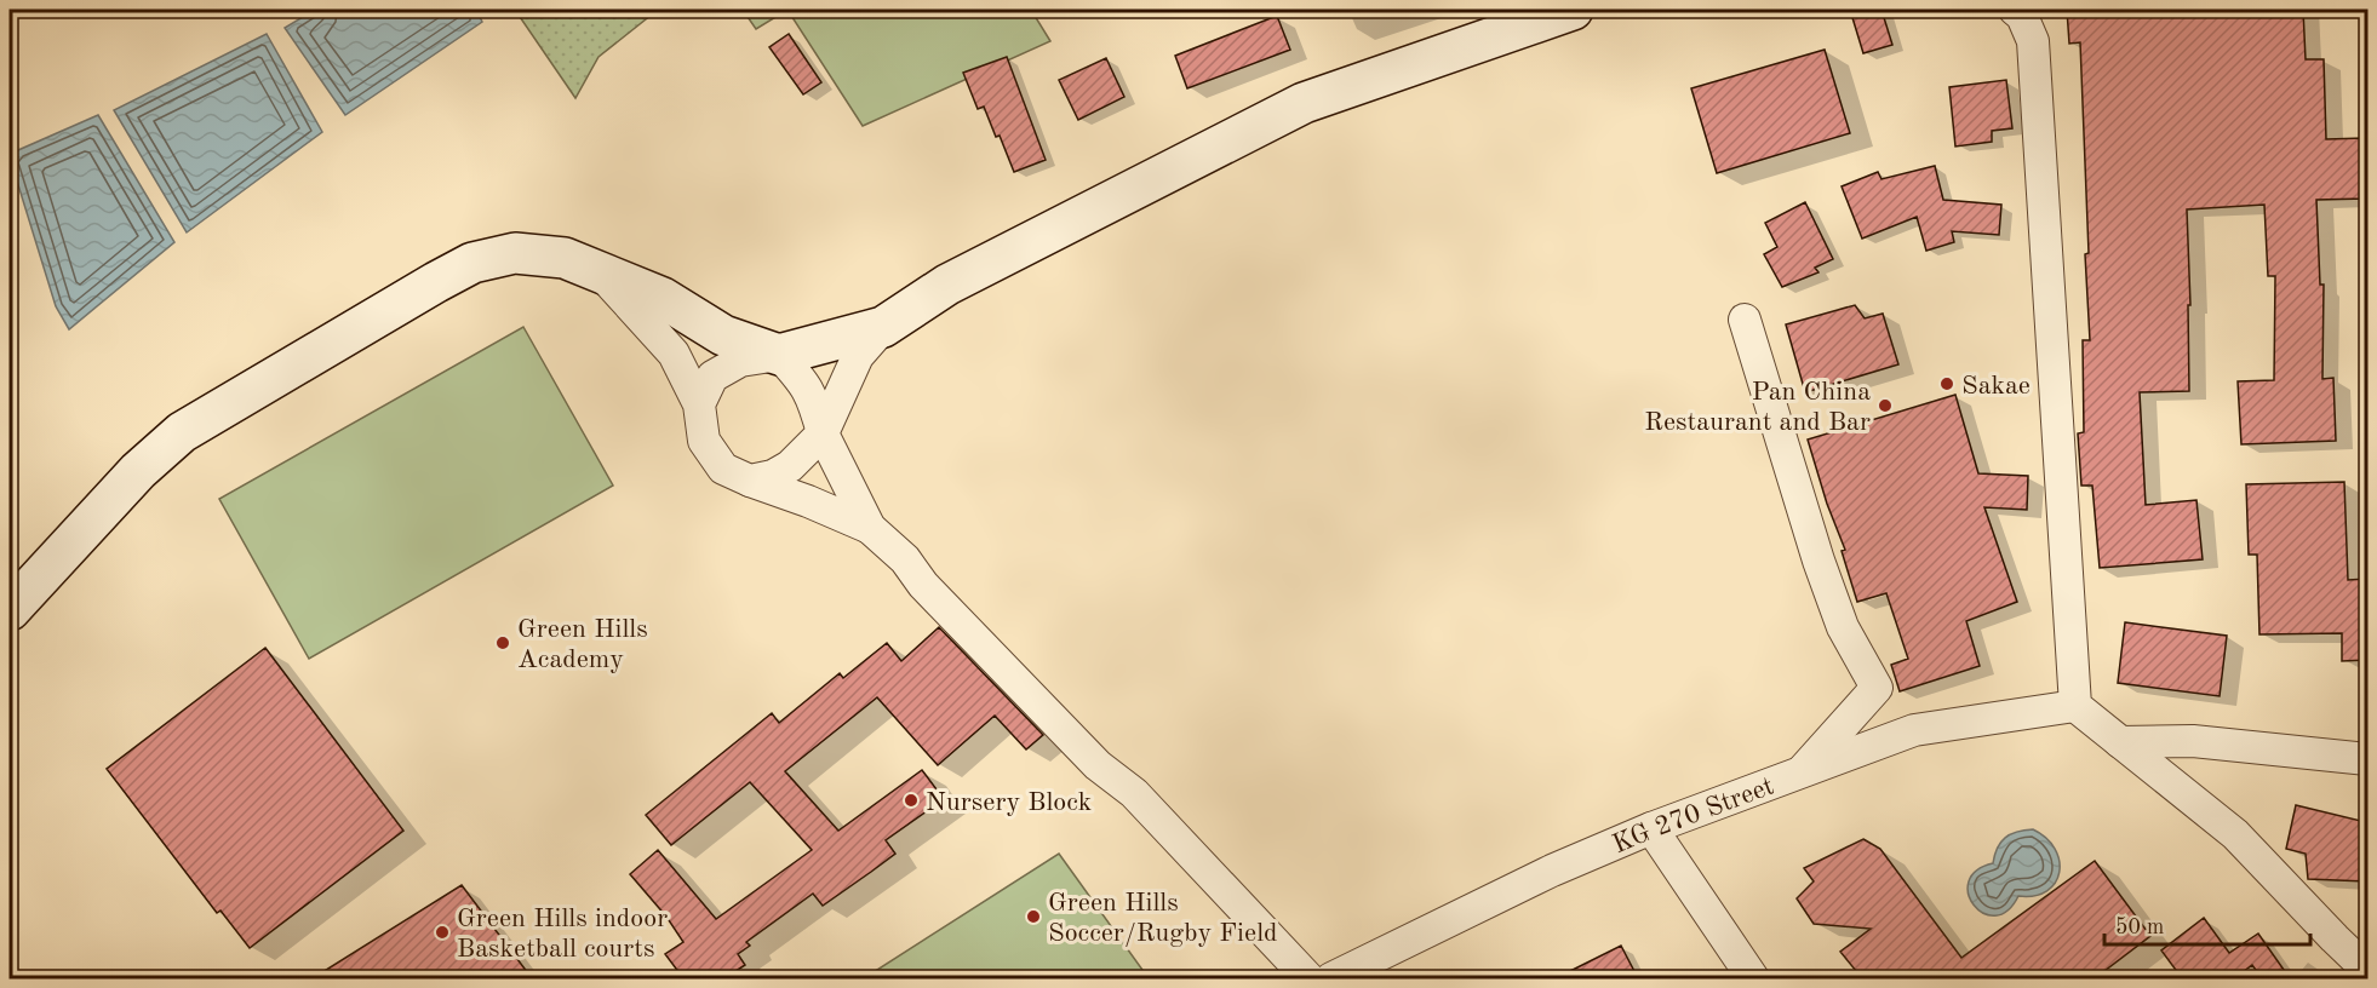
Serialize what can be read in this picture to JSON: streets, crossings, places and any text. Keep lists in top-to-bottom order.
{
  "streets": {
    "street": ["KG 270 Street"]
  },
  "places": [
    "Sakae",
    "Pan China Restaurant and Bar",
    "Green Hills Academy",
    "Nursery Block",
    "Green Hills Soccer/Rugby Field",
    "Green Hills indoor Basketball courts"
  ],
  "scale_bar": "50 m"
}
